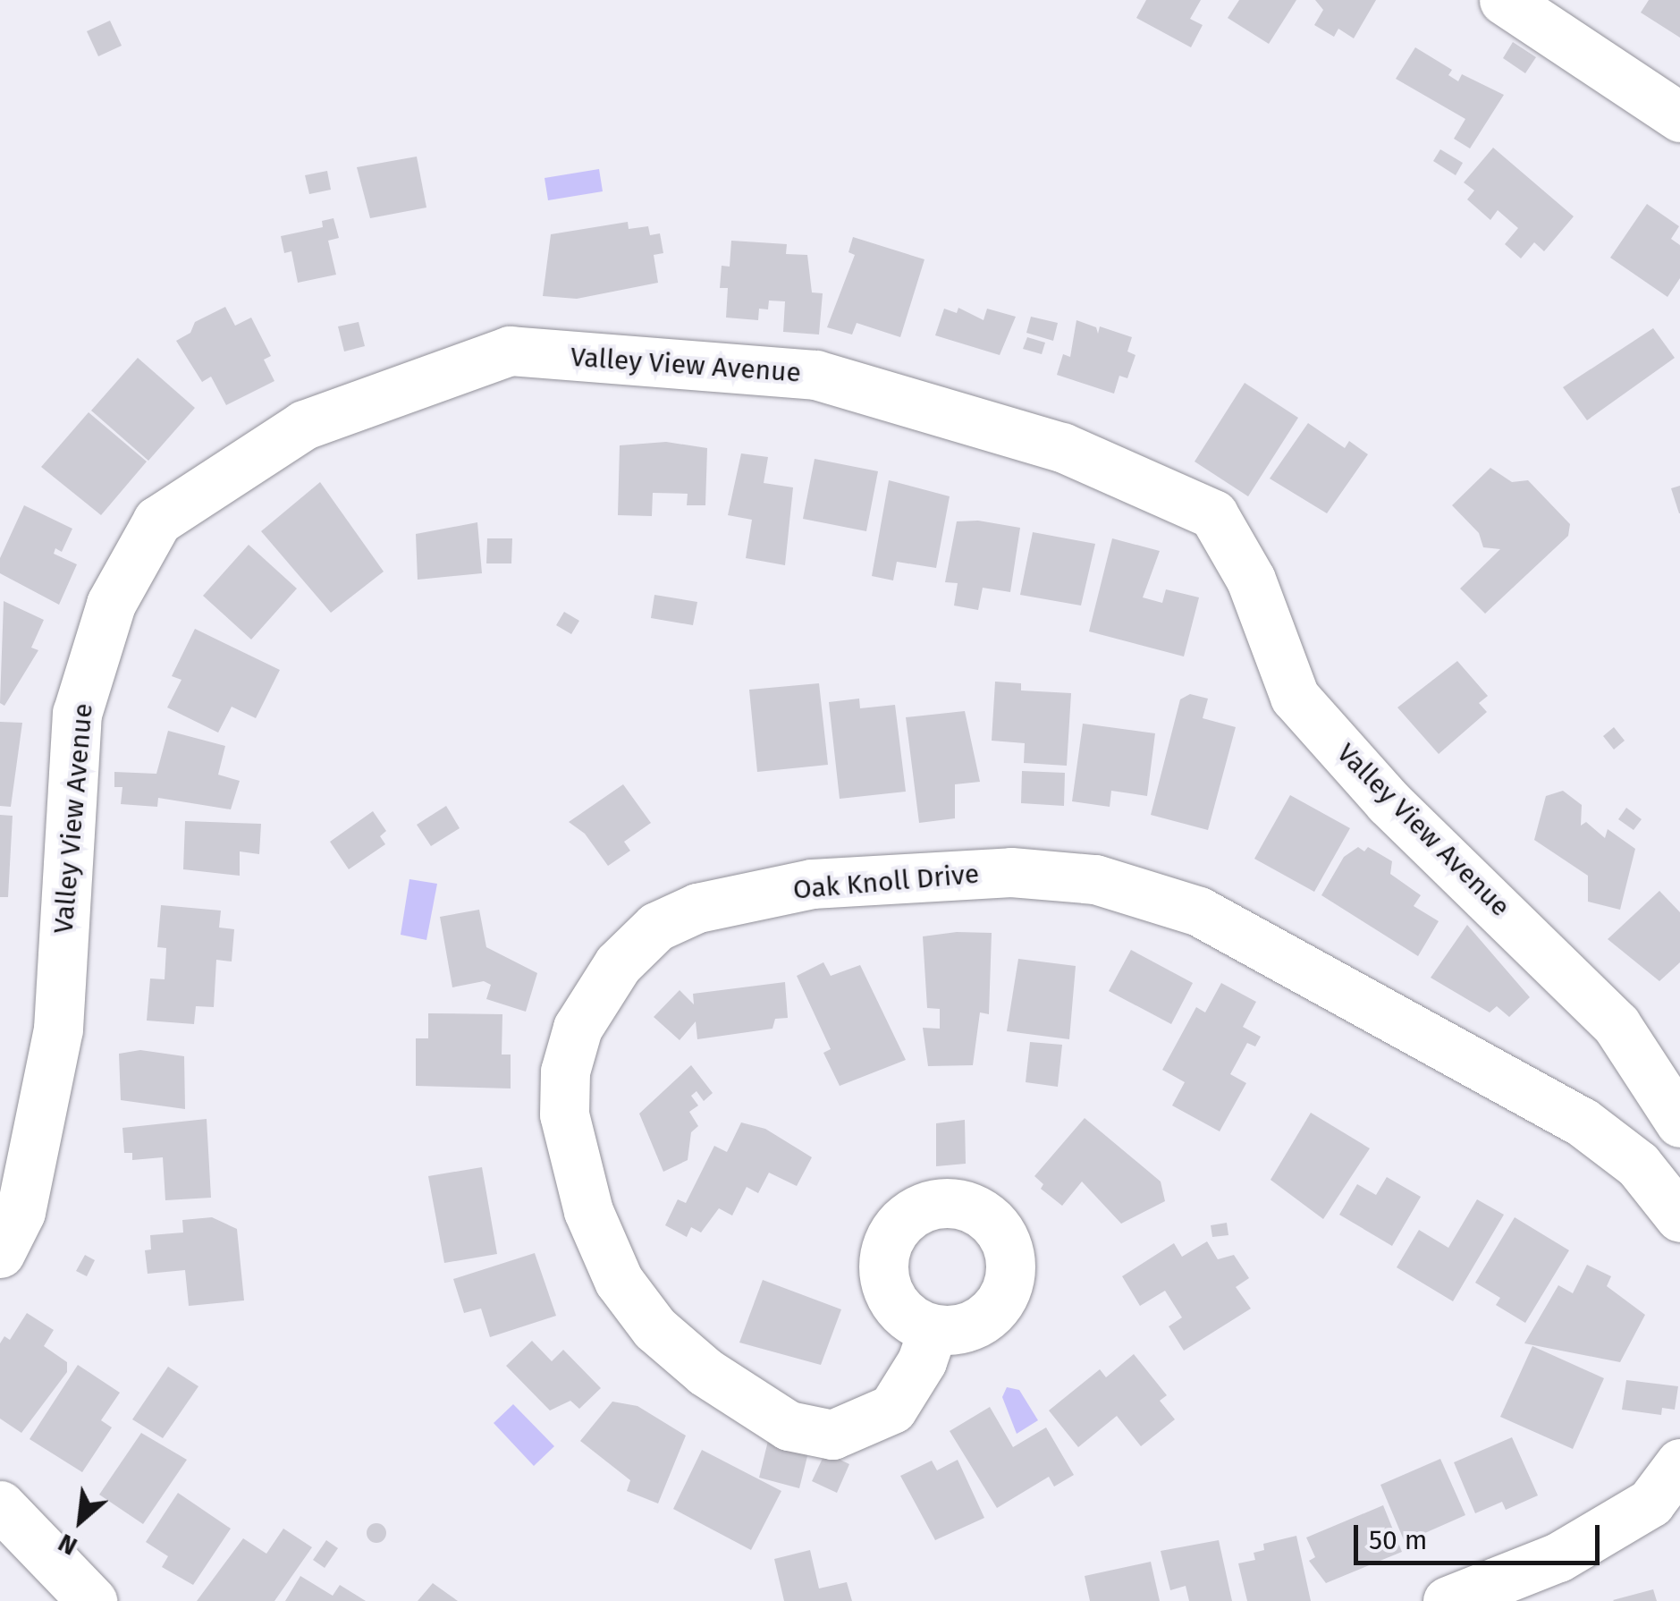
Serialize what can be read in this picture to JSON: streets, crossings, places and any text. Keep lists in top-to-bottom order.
{
  "streets": {
    "street": ["Valley View Avenue", "Oak Knoll Drive"]
  },
  "scale_bar": "50 m",
  "north": "bottom left"
}
